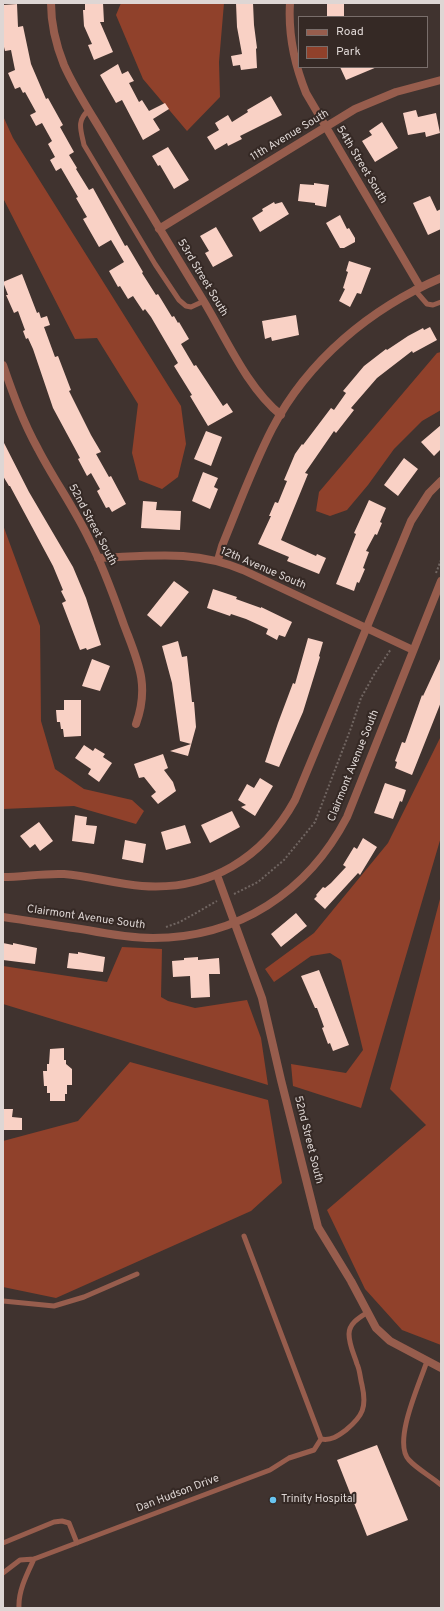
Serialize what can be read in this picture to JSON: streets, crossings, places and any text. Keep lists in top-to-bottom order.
{
  "streets": {
    "street": [
      "11th Avenue South",
      "54th Street South",
      "53rd Street South",
      "52nd Street South",
      "12th Avenue South",
      "Clairmont Avenue South"
    ],
    "lane": ["Dan Hudson Drive"]
  },
  "crossings": [
    ["11th Avenue South", "54th Street South"],
    ["11th Avenue South", "53rd Street South"],
    ["52nd Street South", "12th Avenue South"],
    ["52nd Street South", "Clairmont Avenue South"],
    ["12th Avenue South", "Clairmont Avenue South"]
  ],
  "places": ["Trinity Hospital"],
  "legend": ["Road", "Park"]
}
